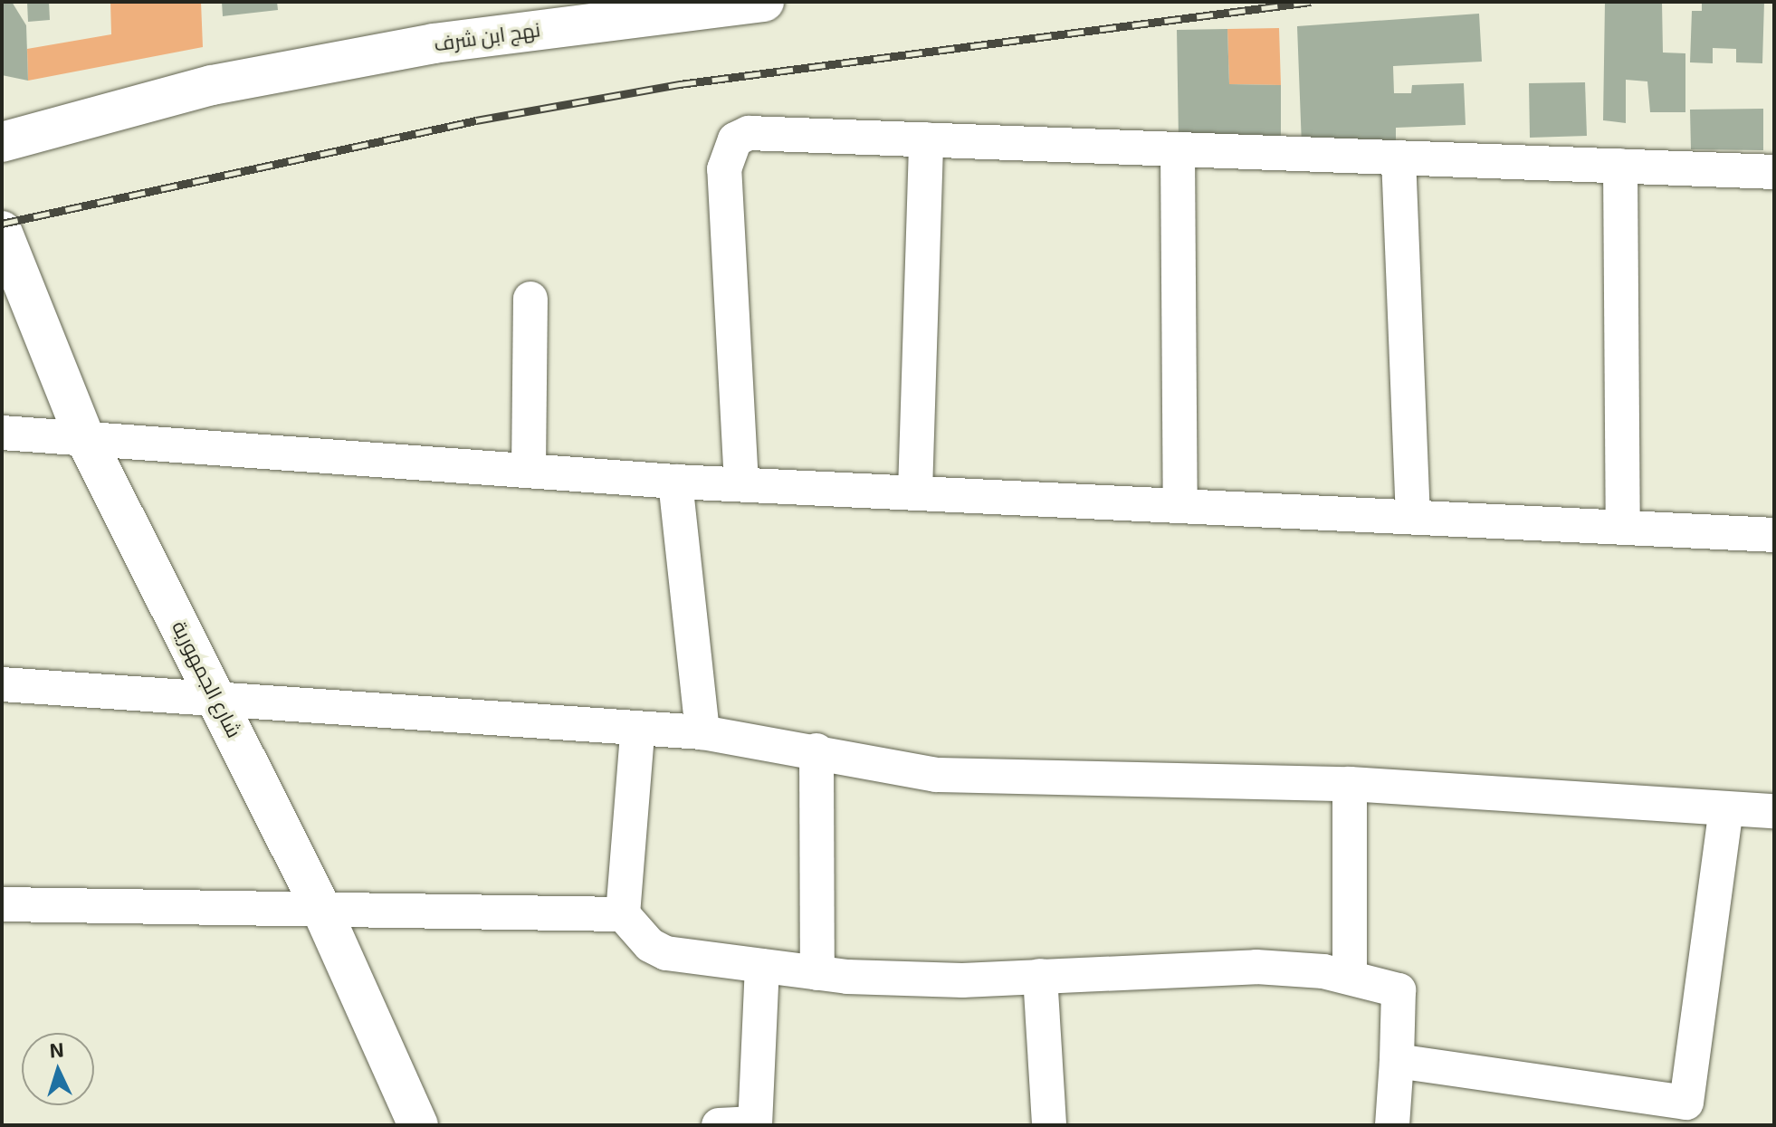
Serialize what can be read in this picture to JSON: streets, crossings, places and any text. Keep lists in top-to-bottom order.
{
  "streets": {
    "main road": ["نهج ابن شرف", "شارع الجمهورية"]
  },
  "north": "top"
}
